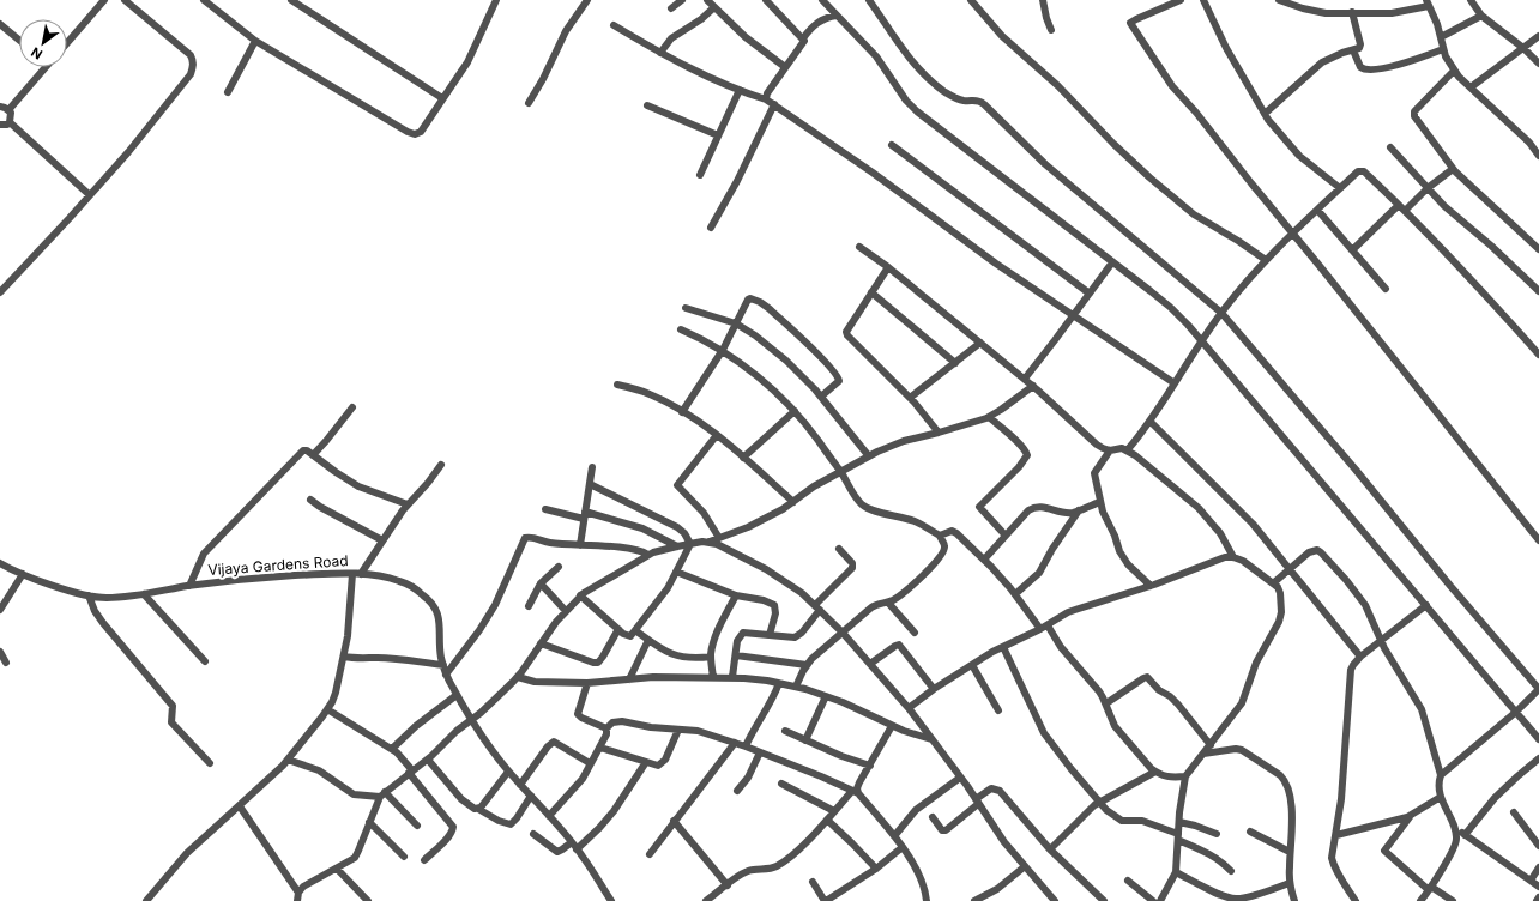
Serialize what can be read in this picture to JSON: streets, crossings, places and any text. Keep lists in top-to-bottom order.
{
  "streets": {
    "street": ["Vijaya Gardens Road"]
  },
  "north": "bottom left"
}
